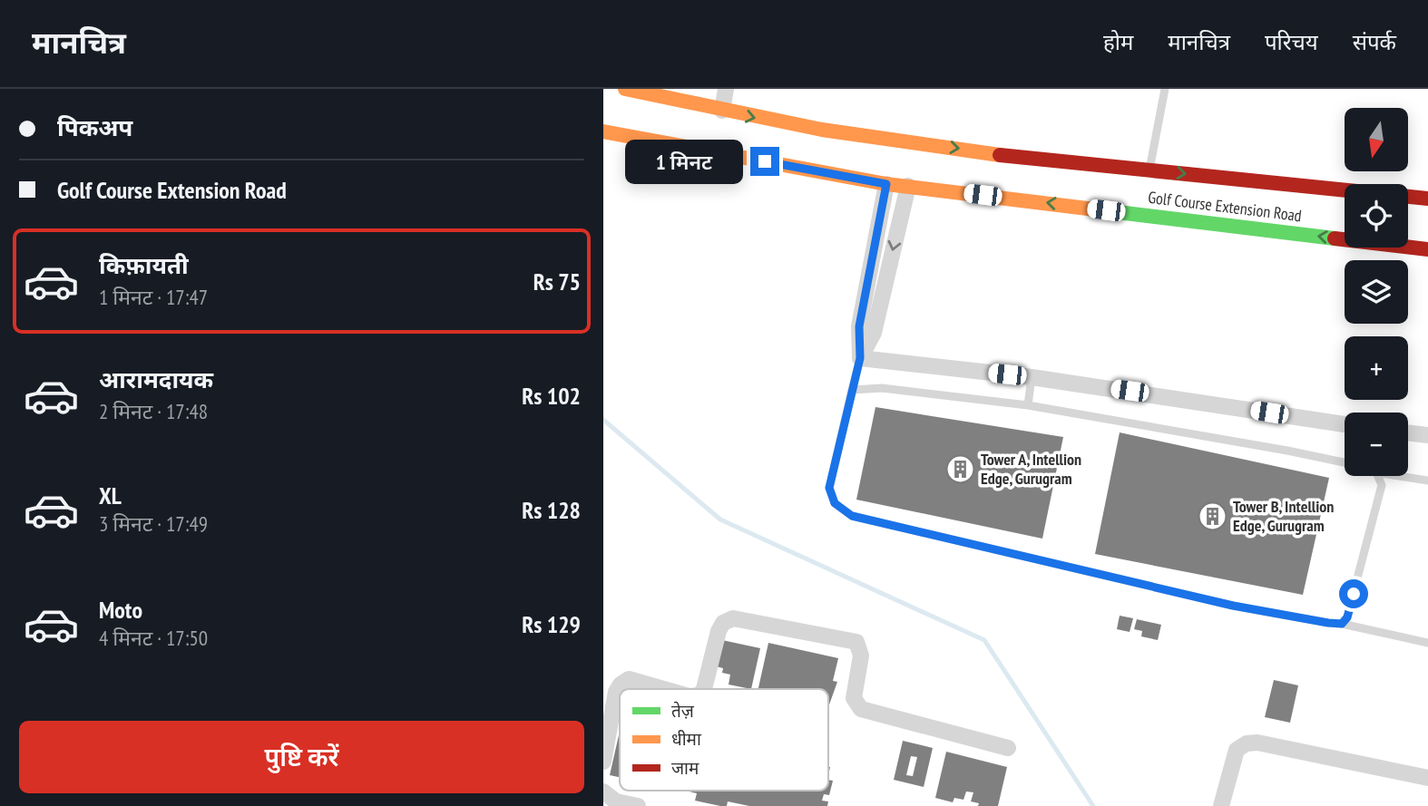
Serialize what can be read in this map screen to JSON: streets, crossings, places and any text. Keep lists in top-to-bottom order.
{
  "streets": {
    "main road": ["Golf Course Extension Road"]
  },
  "places": {
    "building": ["Tower A, Intellion Edge, Gurugram", "Tower B, Intellion Edge, Gurugram"]
  },
  "legend": ["तेज़", "धीमा", "जाम"],
  "north": "bottom",
  "page": {
    "header": "मानचित्र",
    "nav": [
      "होम",
      "मानचित्र",
      "परिचय",
      "संपर्क"
    ],
    "banner": ["पिकअप", "Golf Course Extension Road"],
    "map_buttons": ["+", "−"],
    "bubble": "1 मिनट",
    "list": [
      {
        "name": "किफ़ायती",
        "note": "1 मिनट · 17:47",
        "value": "Rs 75"
      },
      {
        "name": "आरामदायक",
        "note": "2 मिनट · 17:48",
        "value": "Rs 102"
      },
      {
        "name": "XL",
        "note": "3 मिनट · 17:49",
        "value": "Rs 128"
      },
      {
        "name": "Moto",
        "note": "4 मिनट · 17:50",
        "value": "Rs 129"
      }
    ],
    "buttons": "पुष्टि करें"
  }
}
